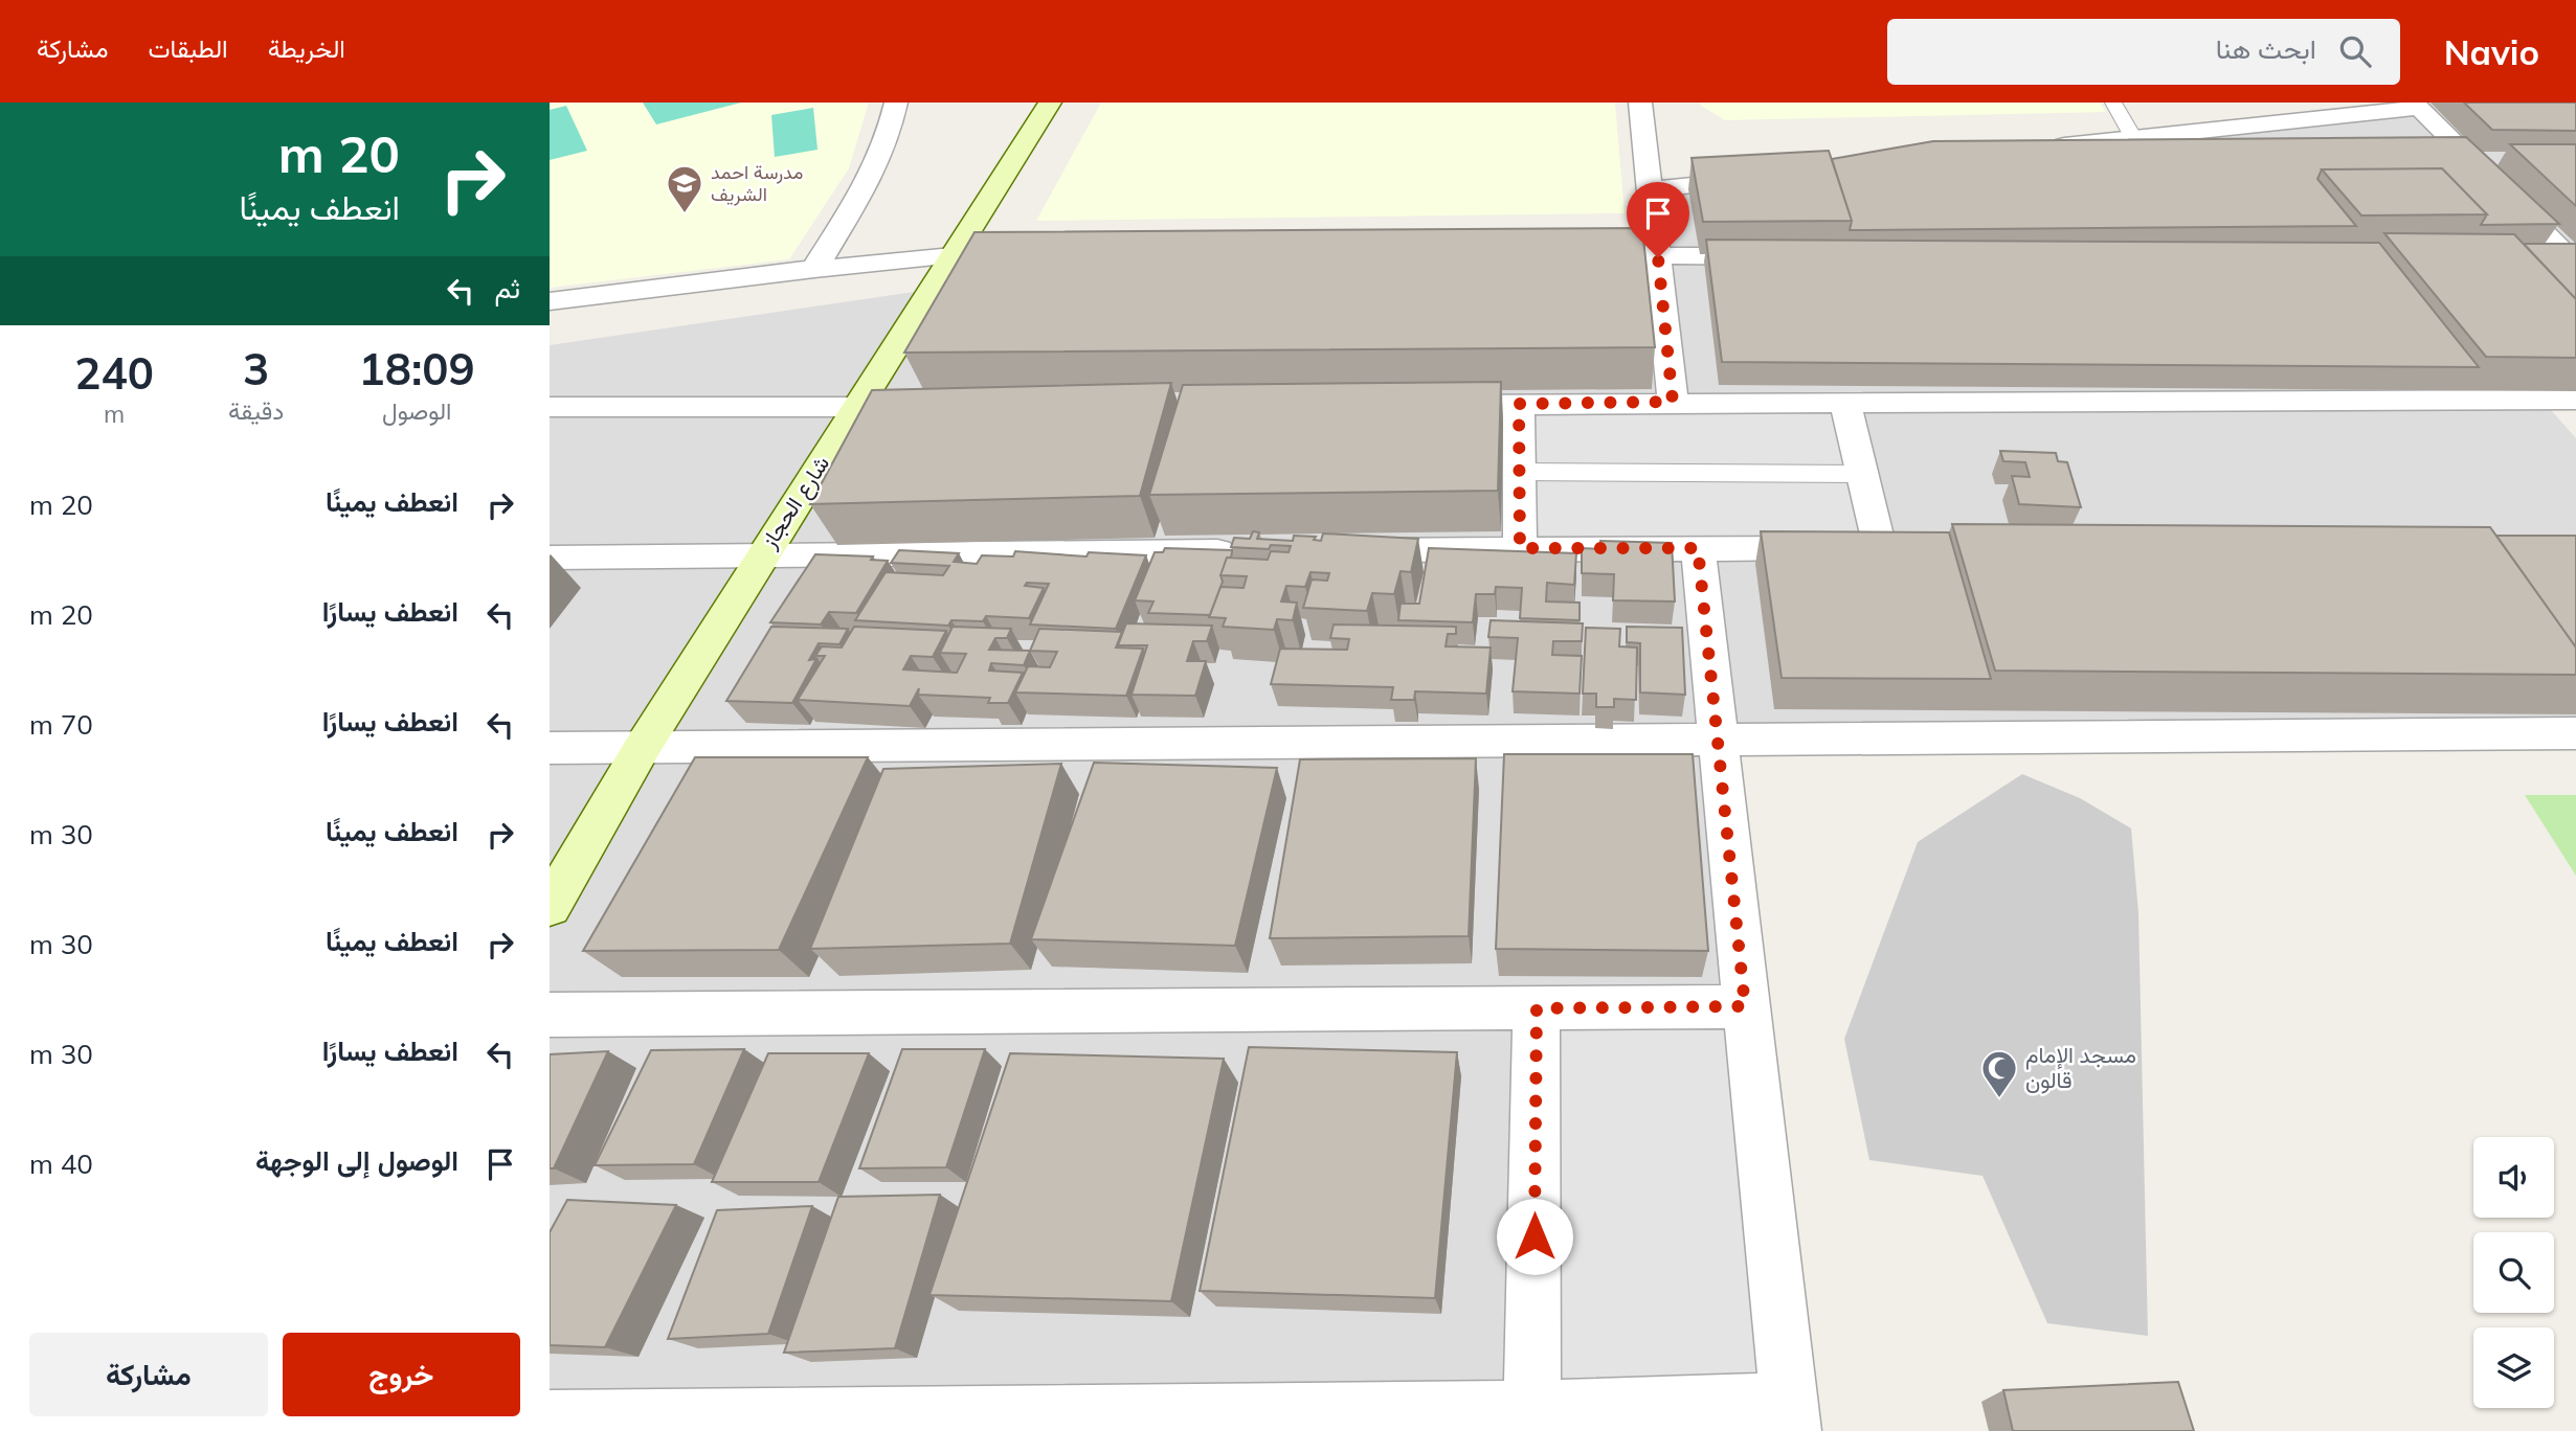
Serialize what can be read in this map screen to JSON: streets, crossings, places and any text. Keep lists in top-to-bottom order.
{
  "streets": {
    "main road": ["شارع الحجاز"]
  },
  "places": {
    "school or university": ["مدرسة احمد الشريف"],
    "mosque": ["مسجد الإمام قالون"]
  },
  "page": {
    "header": "Navio",
    "search": "ابحث هنا",
    "nav": ["الخريطة", "الطبقات", "مشاركة"],
    "turn": ["20 m", "انعطف يمينًا"],
    "then": "ثم",
    "eta": [
      "18:09",
      "الوصول",
      "3",
      "دقيقة",
      "240",
      "m"
    ],
    "list": [
      {
        "name": "انعطف يمينًا",
        "value": "20 m"
      },
      {
        "name": "انعطف يسارًا",
        "value": "20 m"
      },
      {
        "name": "انعطف يسارًا",
        "value": "70 m"
      },
      {
        "name": "انعطف يمينًا",
        "value": "30 m"
      },
      {
        "name": "انعطف يمينًا",
        "value": "30 m"
      },
      {
        "name": "انعطف يسارًا",
        "value": "30 m"
      },
      {
        "name": "الوصول إلى الوجهة",
        "value": "40 m"
      }
    ],
    "buttons": ["خروج", "مشاركة"]
  }
}
